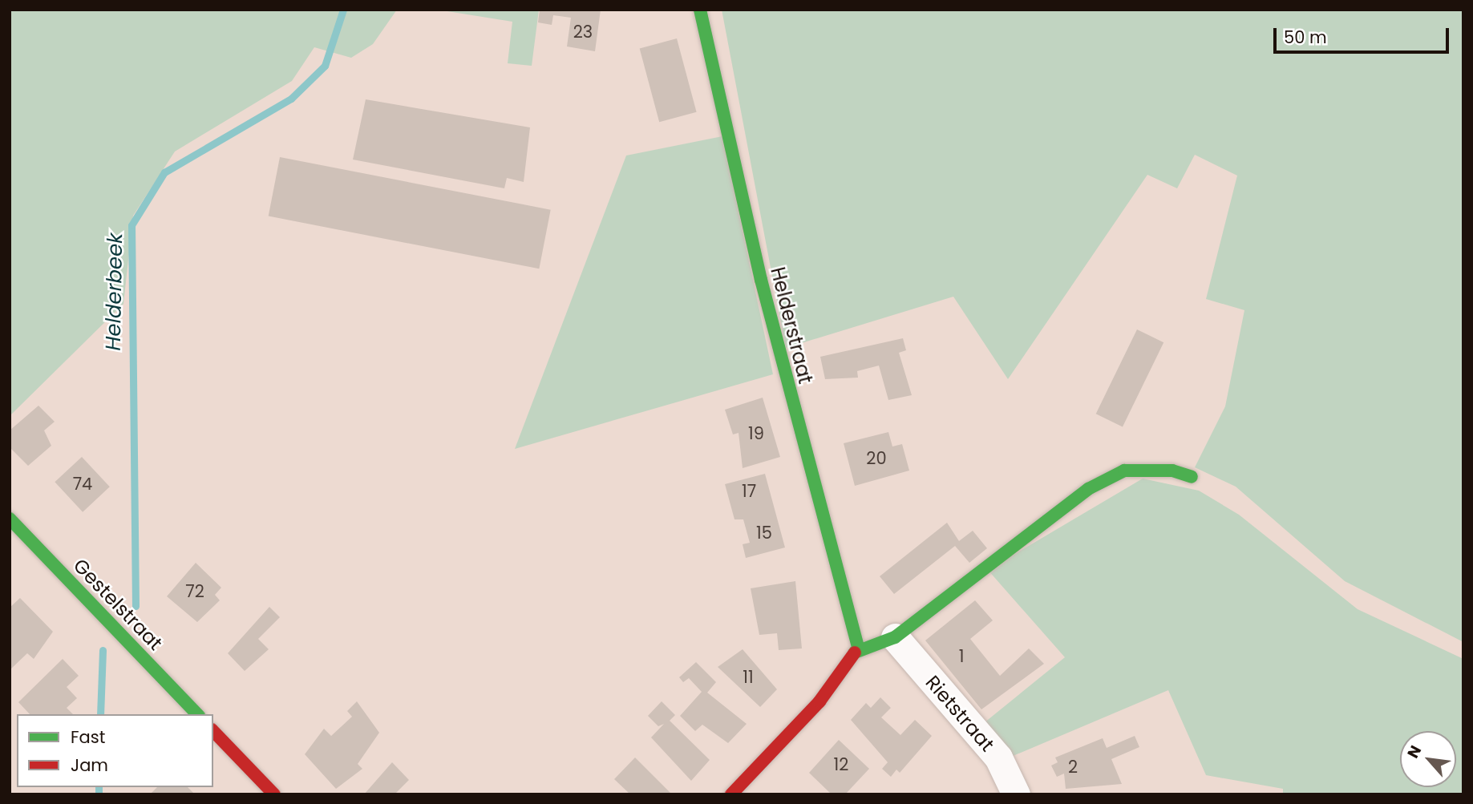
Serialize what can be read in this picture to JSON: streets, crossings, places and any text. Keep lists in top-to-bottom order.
{
  "streets": {
    "street": ["Helderstraat", "Gestelstraat", "Rietstraat"]
  },
  "water": ["Helderbeek"],
  "house_numbers": [
    "23",
    "19",
    "20",
    "74",
    "17",
    "15",
    "72",
    "1",
    "11",
    "12",
    "2"
  ],
  "legend": ["Fast", "Jam"],
  "scale_bar": "50 m",
  "north": "top left"
}
